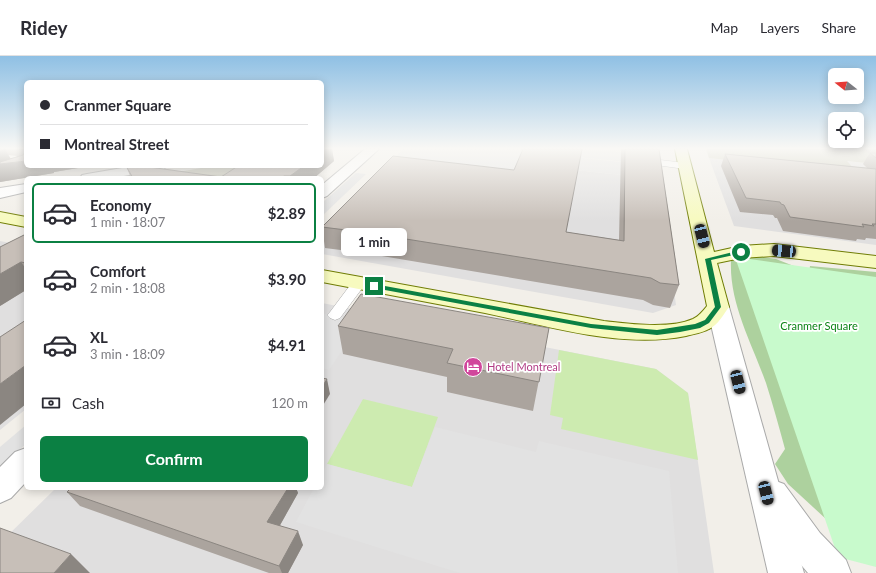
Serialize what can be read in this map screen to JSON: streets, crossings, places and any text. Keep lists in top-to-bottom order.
{
  "parks": ["Cranmer Square"],
  "places": {
    "hotel": ["Hotel Montreal"]
  },
  "north": "left",
  "page": {
    "header": "Ridey",
    "nav": ["Map", "Layers", "Share"],
    "banner": ["Cranmer Square", "Montreal Street"],
    "list": [
      {
        "name": "Economy",
        "note": "1 min · 18:07",
        "value": "$2.89"
      },
      {
        "name": "Comfort",
        "note": "2 min · 18:08",
        "value": "$3.90"
      },
      {
        "name": "XL",
        "note": "3 min · 18:09",
        "value": "$4.91"
      }
    ],
    "bubble": "1 min",
    "pay": ["Cash", "120 m"],
    "buttons": "Confirm"
  }
}
